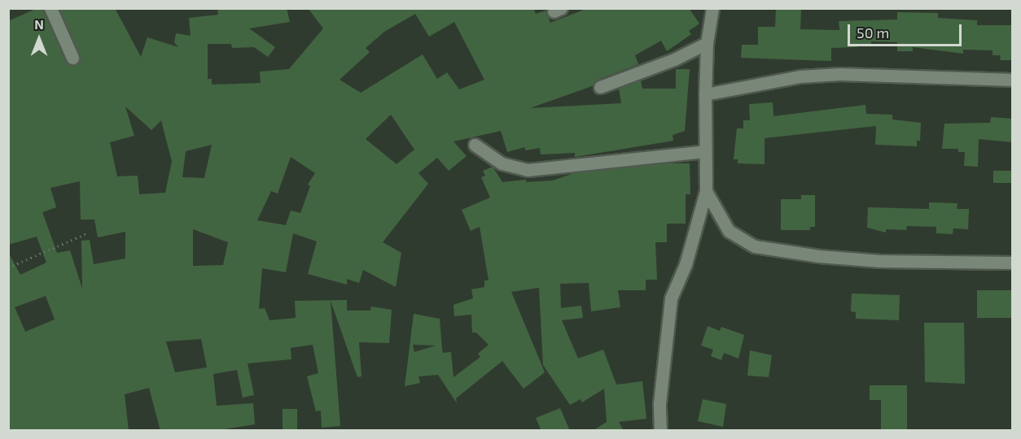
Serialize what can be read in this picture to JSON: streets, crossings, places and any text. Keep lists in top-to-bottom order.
{
  "scale_bar": "50 m",
  "north": "top"
}
